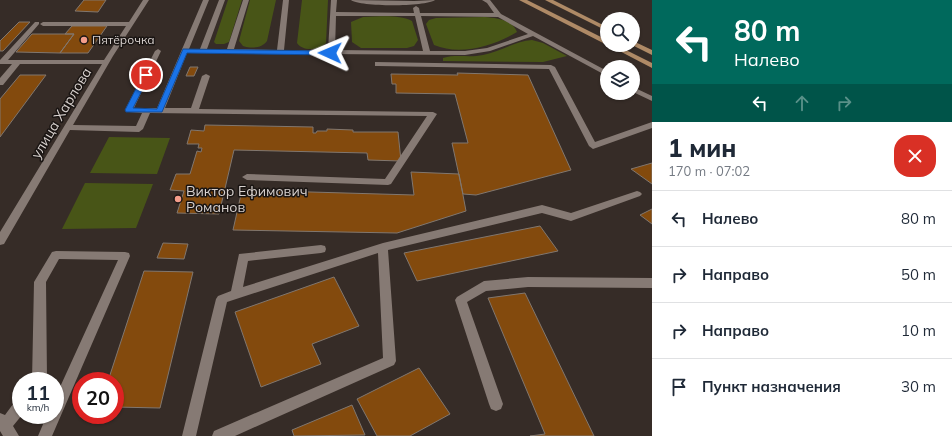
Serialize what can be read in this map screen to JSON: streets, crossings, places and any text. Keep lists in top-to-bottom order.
{
  "streets": {
    "street": ["улица Харлова"]
  },
  "places": ["Пятёрочка", "Виктор Ефимович Романов"],
  "page": {
    "turn": ["80 m", "Налево"],
    "heading": ["1 мин", "170 m · 07:02"],
    "list": [
      {
        "name": "Налево",
        "value": "80 m"
      },
      {
        "name": "Направо",
        "value": "50 m"
      },
      {
        "name": "Направо",
        "value": "10 m"
      },
      {
        "name": "Пункт назначения",
        "value": "30 m"
      }
    ],
    "speed": "11 km/h",
    "limit": "20"
  }
}
